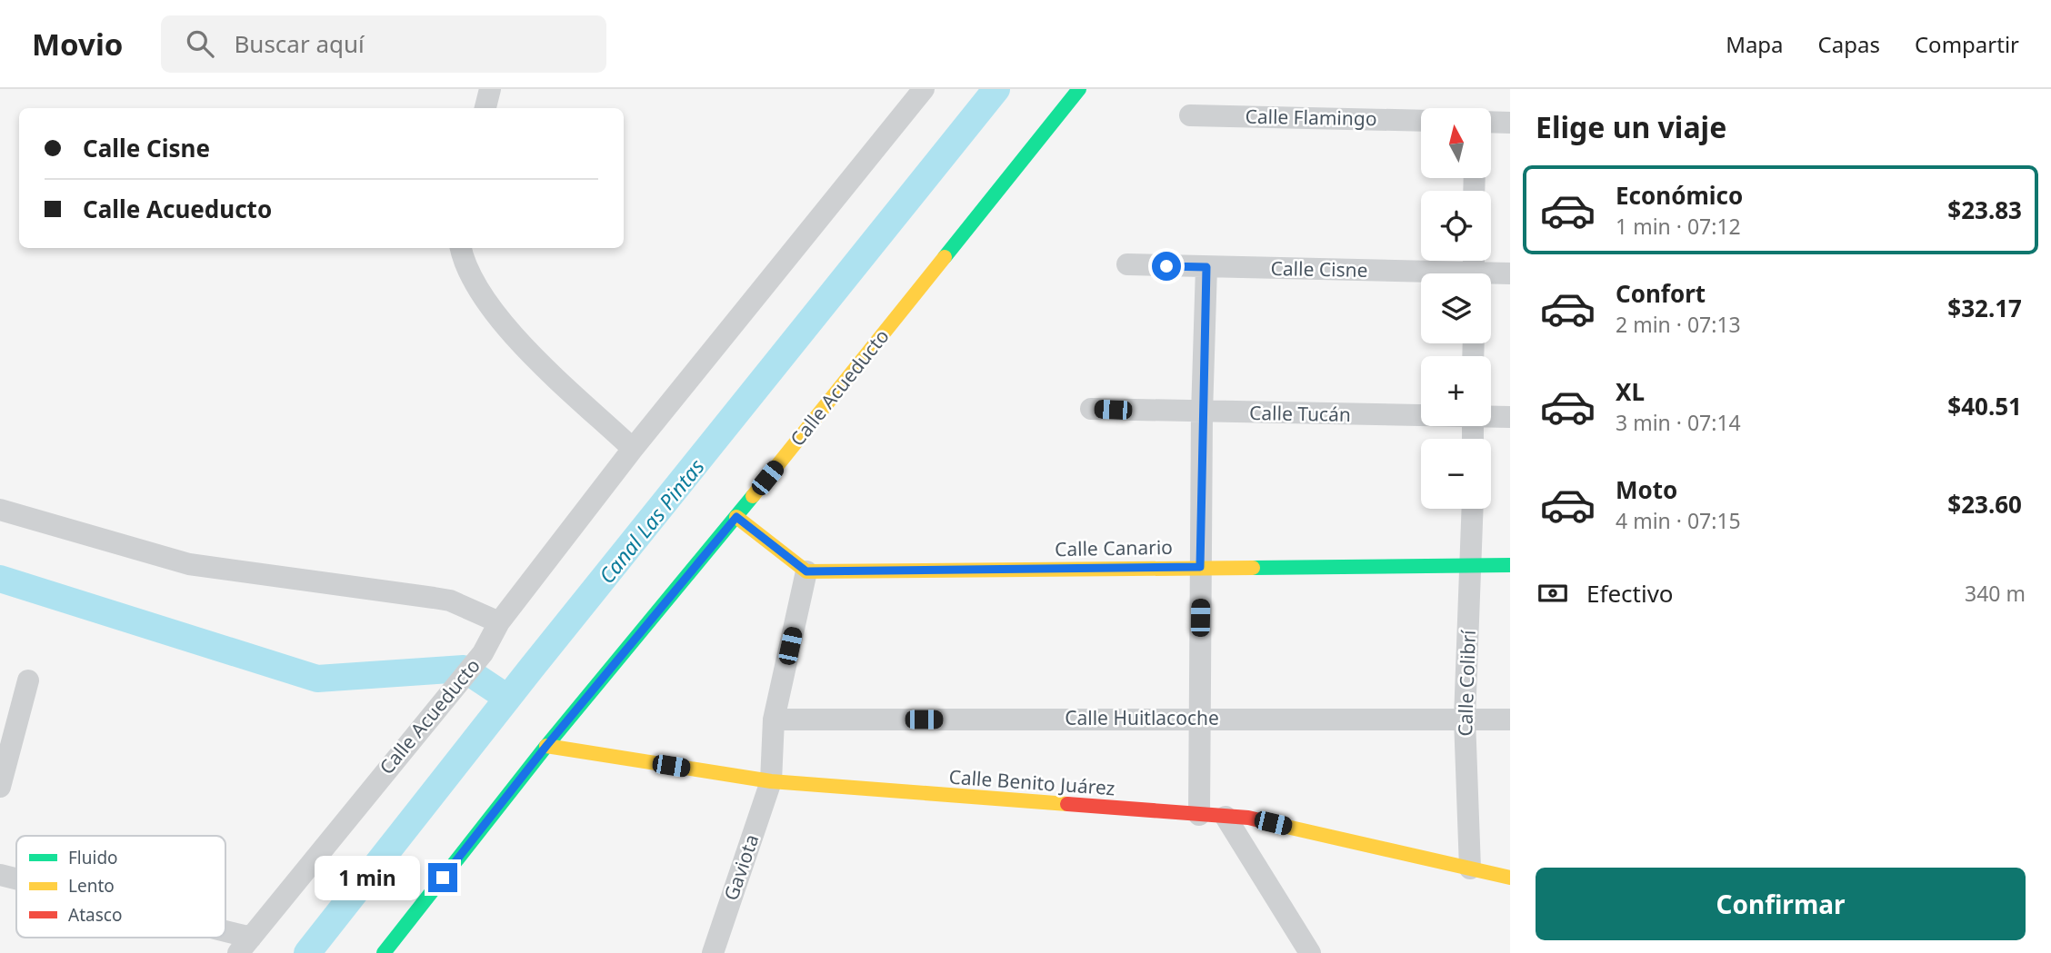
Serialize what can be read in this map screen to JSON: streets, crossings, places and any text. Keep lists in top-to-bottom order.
{
  "streets": {
    "street": [
      "Calle Flamingo",
      "Calle Cisne",
      "Calle Acueducto",
      "Calle Tucán",
      "Calle Canario",
      "Calle Colibrí",
      "Calle Huitlacoche",
      "Calle Benito Juárez",
      "Gaviota"
    ]
  },
  "crossings": [
    ["Calle Acueducto", "Calle Benito Juárez"],
    ["Calle Canario", "Calle Colibrí"],
    ["Calle Canario", "Gaviota"],
    ["Calle Colibrí", "Calle Huitlacoche"],
    ["Calle Colibrí", "Calle Benito Juárez"],
    ["Calle Huitlacoche", "Gaviota"],
    ["Calle Benito Juárez", "Gaviota"]
  ],
  "water": ["Canal Las Pintas"],
  "legend": ["Fluido", "Lento", "Atasco"],
  "north": "top",
  "page": {
    "header": "Movio",
    "search": "Buscar aquí",
    "nav": ["Mapa", "Capas", "Compartir"],
    "heading": "Elige un viaje",
    "map_buttons": ["+", "−"],
    "banner": ["Calle Cisne", "Calle Acueducto"],
    "list": [
      {
        "name": "Económico",
        "note": "1 min · 07:12",
        "value": "$23.83"
      },
      {
        "name": "Confort",
        "note": "2 min · 07:13",
        "value": "$32.17"
      },
      {
        "name": "XL",
        "note": "3 min · 07:14",
        "value": "$40.51"
      },
      {
        "name": "Moto",
        "note": "4 min · 07:15",
        "value": "$23.60"
      }
    ],
    "pay": ["Efectivo", "340 m"],
    "buttons": "Confirmar",
    "bubble": "1 min"
  }
}
